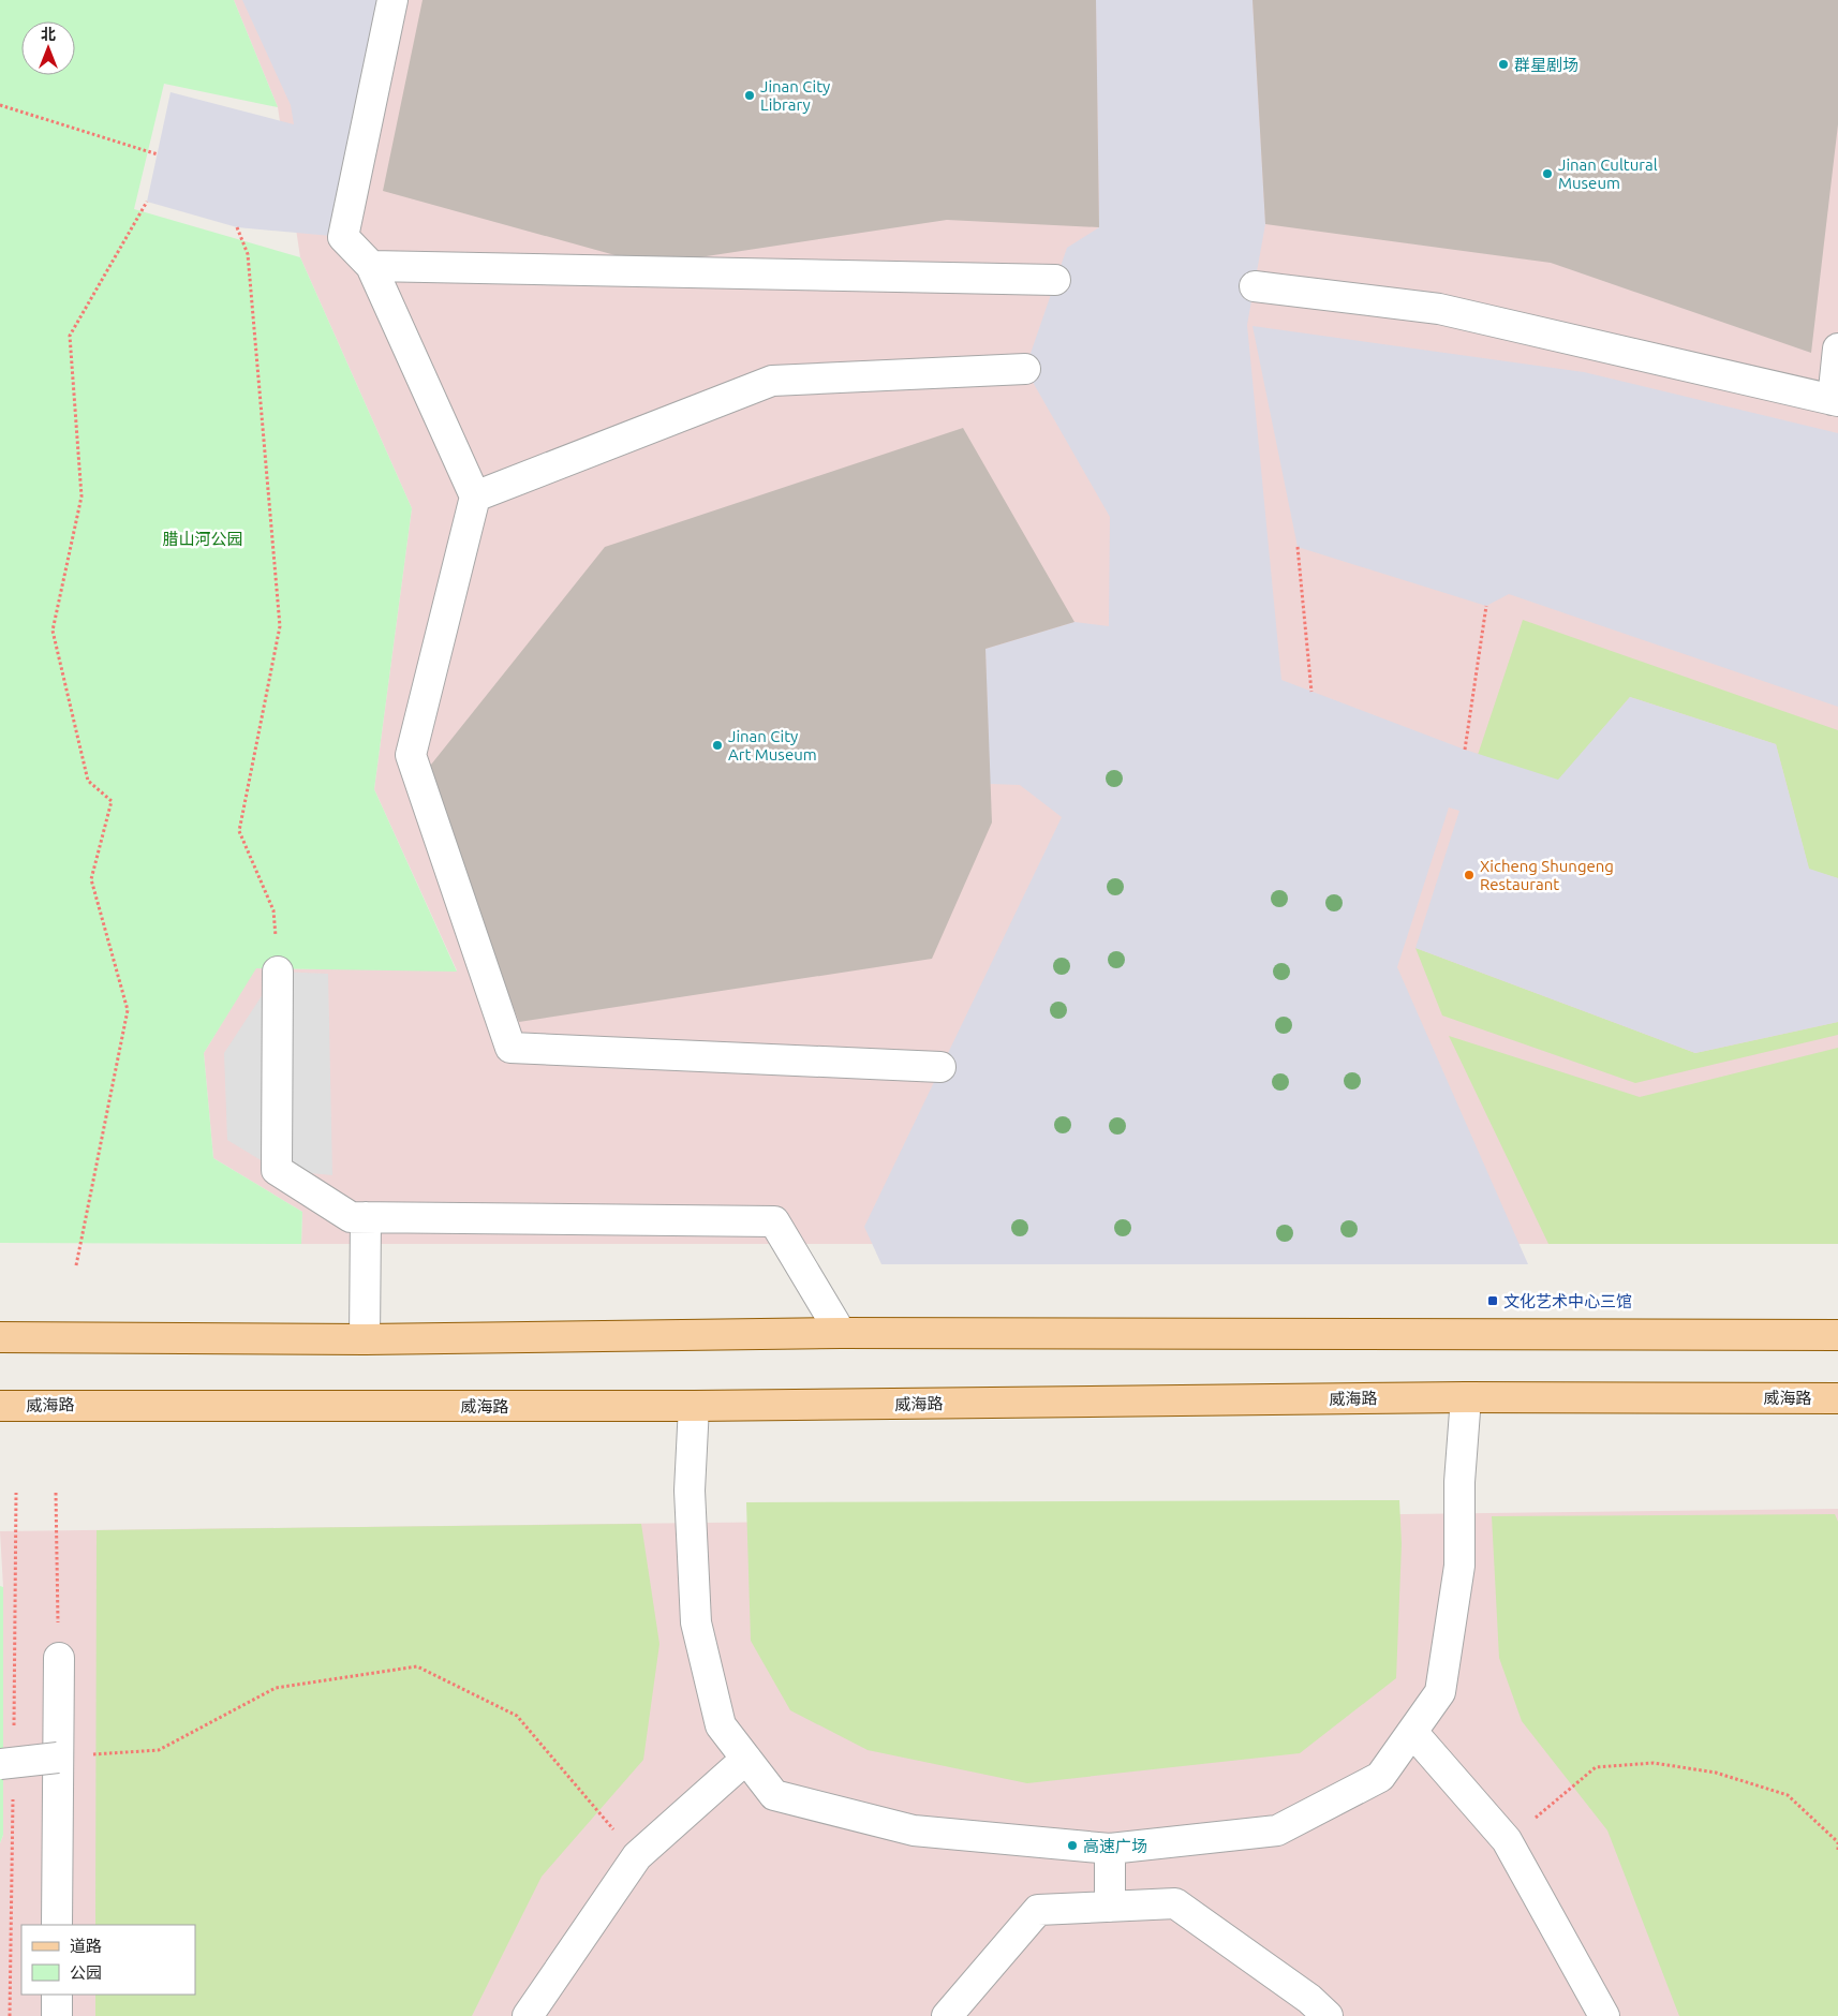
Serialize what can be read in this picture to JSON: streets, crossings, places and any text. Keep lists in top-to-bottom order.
{
  "streets": {
    "main road": ["威海路"]
  },
  "parks": ["腊山河公园"],
  "places": {
    "other": [
      "群星剧场",
      "Jinan City Library",
      "Jinan Cultural Museum",
      "Jinan City Art Museum",
      "Xicheng Shungeng Restaurant",
      "高速广场"
    ],
    "transit": ["文化艺术中心三馆"]
  },
  "legend": ["道路", "公园"],
  "north": "top"
}
